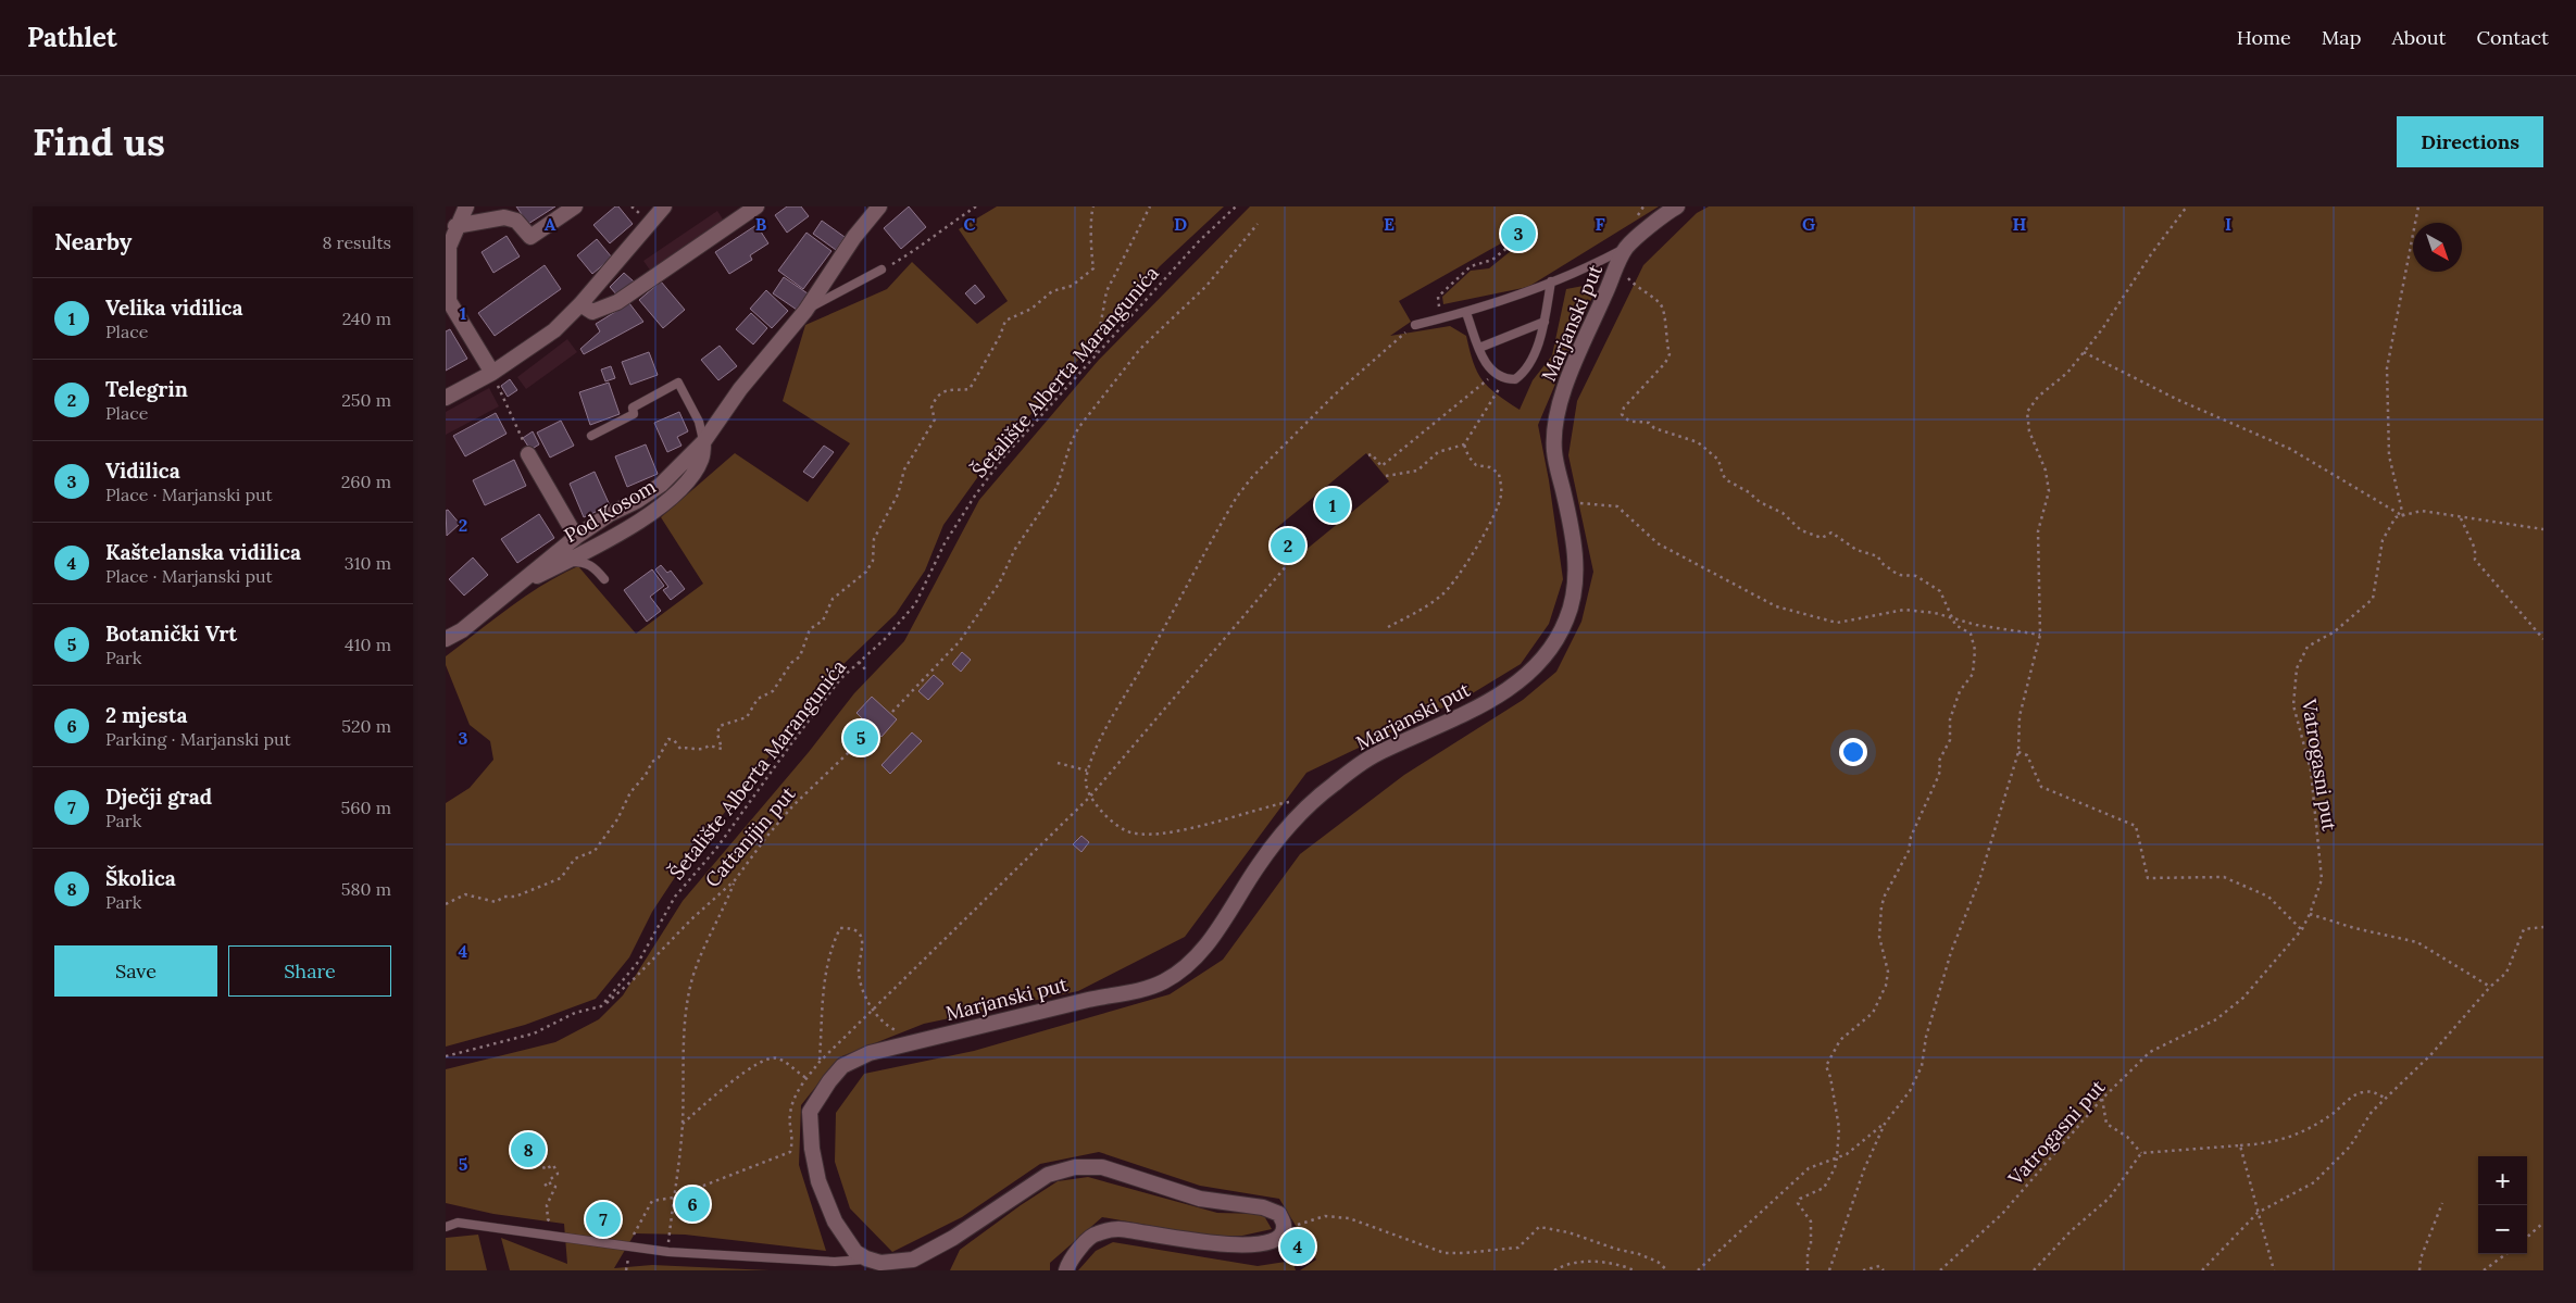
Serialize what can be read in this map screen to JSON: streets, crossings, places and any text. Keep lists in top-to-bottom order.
{
  "streets": {
    "street": ["Marjanski put", "Pod Kosom"],
    "path": ["Šetalište Alberta Marangunića", "Vatrogasni put", "Cattanijin put"]
  },
  "crossings": [
    ["Šetalište Alberta Marangunića", "Cattanijin put"]
  ],
  "north": "bottom right",
  "page": {
    "header": "Pathlet",
    "nav": [
      "Home",
      "Map",
      "About",
      "Contact"
    ],
    "buttons": [
      "Directions",
      ["Save", "Share"]
    ],
    "title": "Find us",
    "heading": ["Nearby", "8 results"],
    "pins": [
      "3",
      "1",
      "2",
      "5",
      "8",
      "6",
      "7",
      "4"
    ],
    "list": [
      {
        "mark": "1",
        "name": "Velika vidilica",
        "note": "Place",
        "value": "240 m"
      },
      {
        "mark": "2",
        "name": "Telegrin",
        "note": "Place",
        "value": "250 m"
      },
      {
        "mark": "3",
        "name": "Vidilica",
        "note": "Place · Marjanski put",
        "value": "260 m"
      },
      {
        "mark": "4",
        "name": "Kaštelanska vidilica",
        "note": "Place · Marjanski put",
        "value": "310 m"
      },
      {
        "mark": "5",
        "name": "Botanički Vrt",
        "note": "Park",
        "value": "410 m"
      },
      {
        "mark": "6",
        "name": "2 mjesta",
        "note": "Parking · Marjanski put",
        "value": "520 m"
      },
      {
        "mark": "7",
        "name": "Dječji grad",
        "note": "Park",
        "value": "560 m"
      },
      {
        "mark": "8",
        "name": "Školica",
        "note": "Park",
        "value": "580 m"
      }
    ],
    "map_buttons": ["+", "−"]
  },
  "grid": {
    "columns": [
      "A",
      "B",
      "C",
      "D",
      "E",
      "F",
      "G",
      "H",
      "I"
    ],
    "rows": [
      "1",
      "2",
      "3",
      "4",
      "5"
    ]
  }
}
